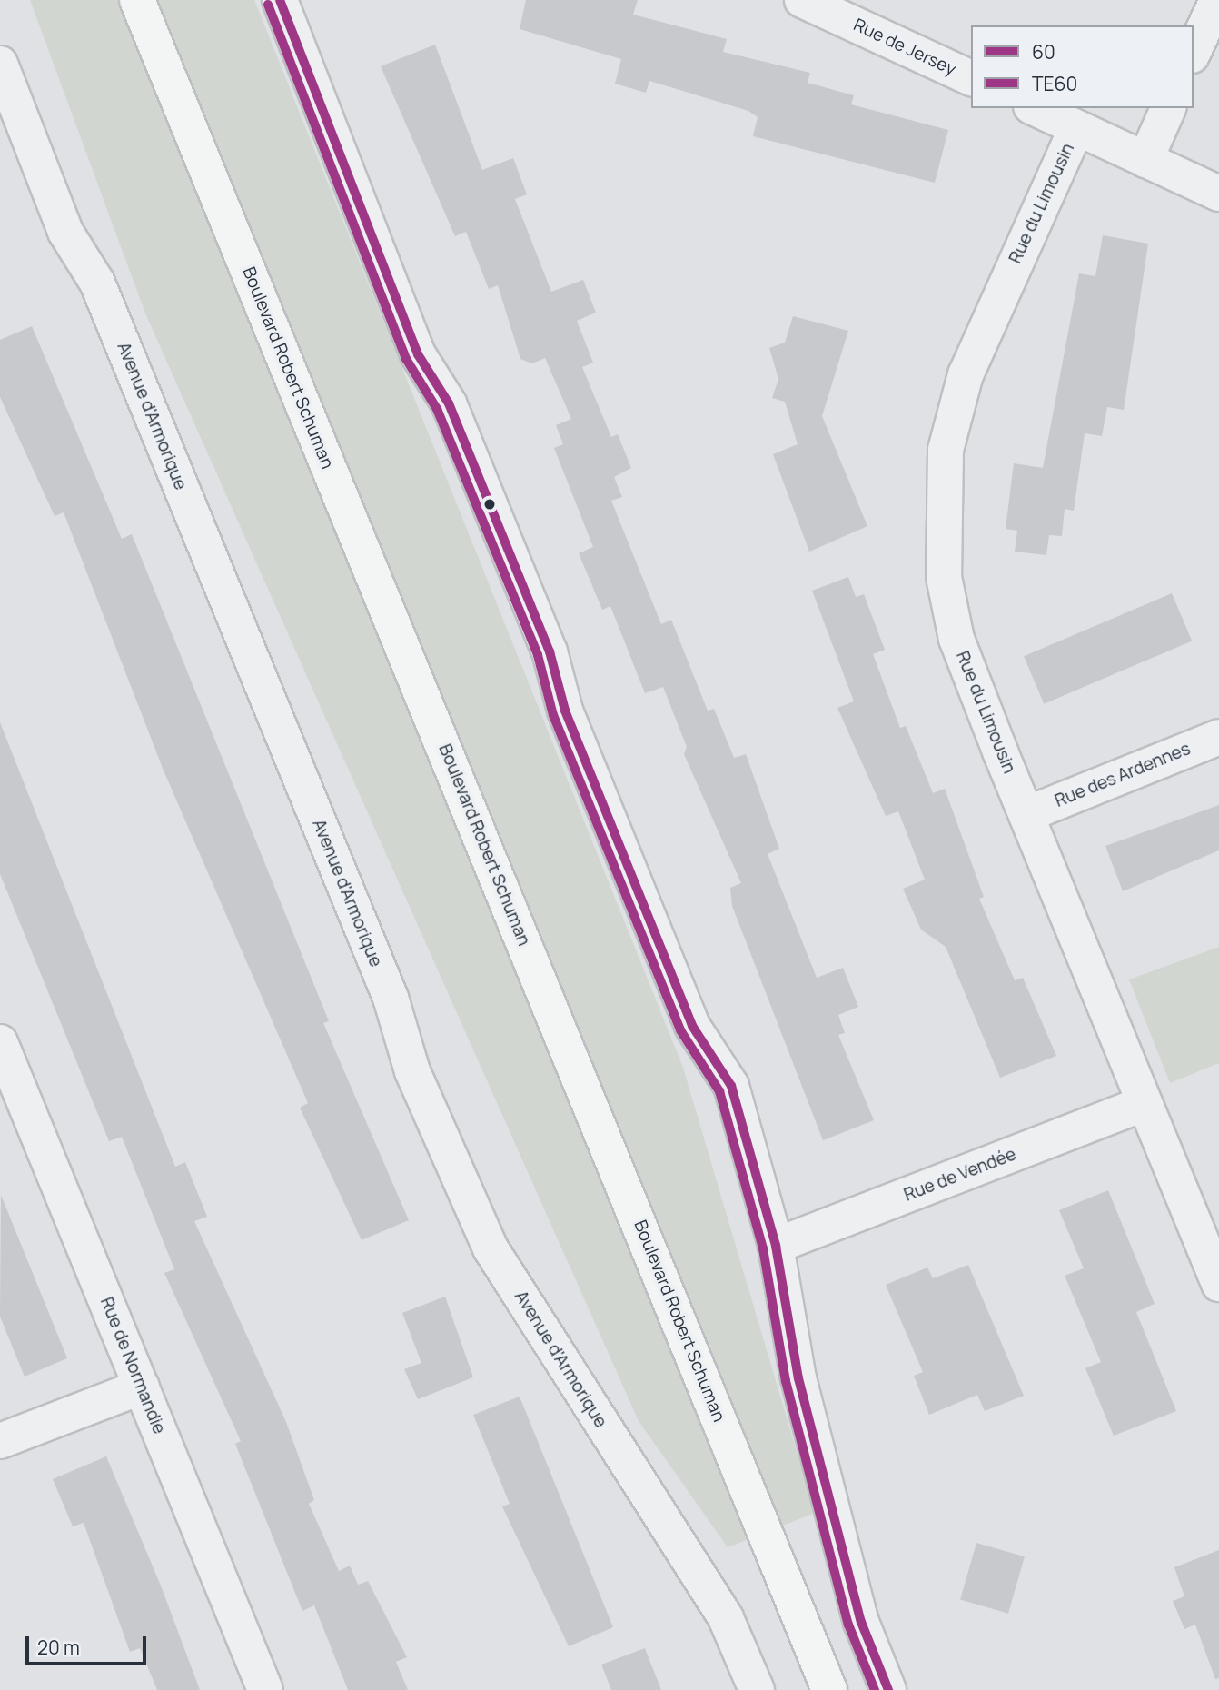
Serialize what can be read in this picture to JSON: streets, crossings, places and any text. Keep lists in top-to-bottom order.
{
  "streets": {
    "main road": ["Boulevard Robert Schuman"],
    "street": [
      "Rue de Jersey",
      "Rue du Limousin",
      "Avenue d'Armorique",
      "Rue des Ardennes",
      "Rue de Vendée",
      "Rue de Normandie"
    ]
  },
  "crossings": [
    ["Rue du Limousin", "Rue des Ardennes"],
    ["Rue du Limousin", "Rue de Vendée"]
  ],
  "lines": ["transit line 60", "transit line TE60"],
  "legend": ["60", "TE60"],
  "scale_bar": "20 m"
}
